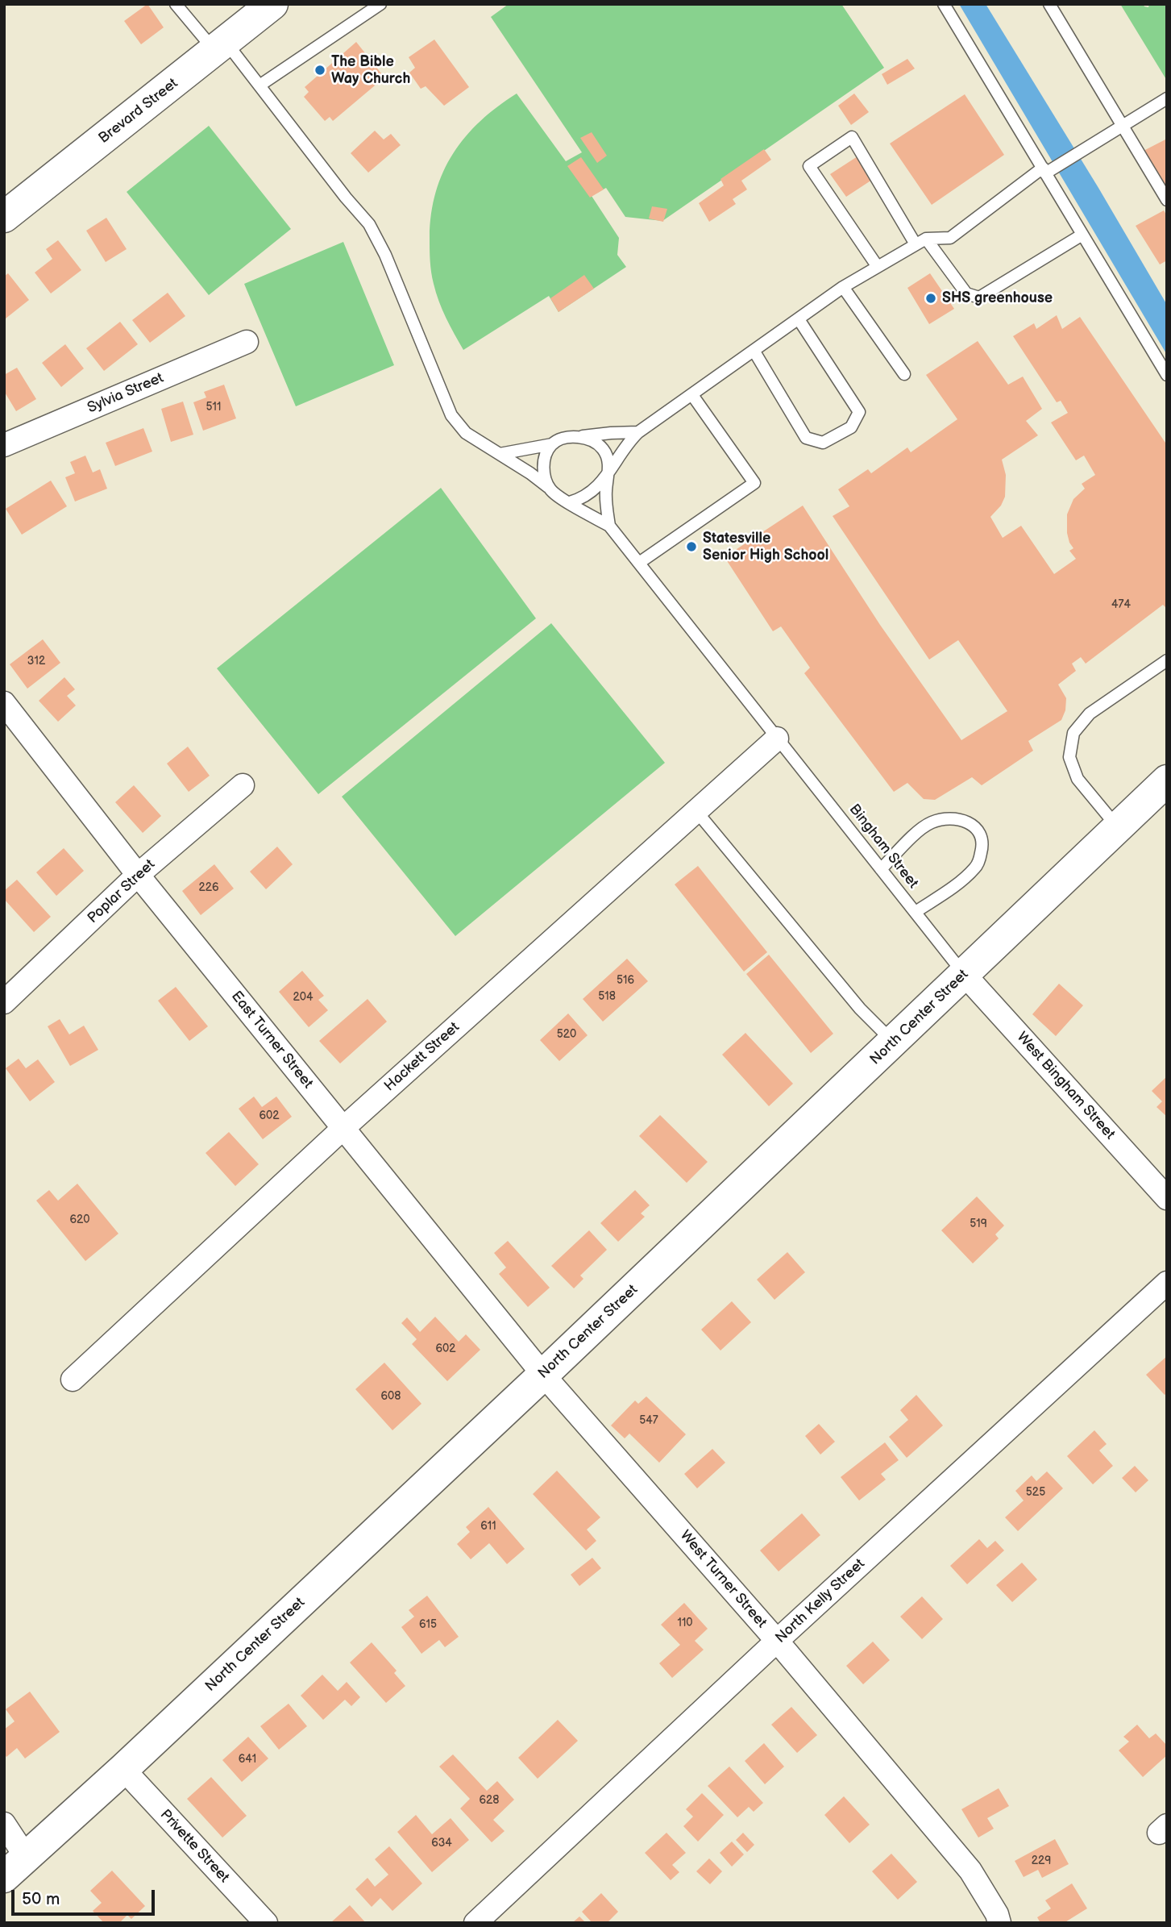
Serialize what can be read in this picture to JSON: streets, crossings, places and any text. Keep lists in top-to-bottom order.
{
  "streets": {
    "main road": ["Brevard Street", "North Center Street"],
    "street": [
      "Sylvia Street",
      "Poplar Street",
      "East Turner Street",
      "Hackett Street",
      "West Bingham Street",
      "West Turner Street",
      "North Kelly Street",
      "Privette Street"
    ],
    "lane": ["Bingham Street"]
  },
  "crossings": [
    ["Bingham Street", "North Center Street"],
    ["Bingham Street", "Hackett Street"],
    ["Bingham Street", "West Bingham Street"],
    ["Poplar Street", "East Turner Street"],
    ["North Center Street", "East Turner Street"],
    ["North Center Street", "West Bingham Street"],
    ["North Center Street", "West Turner Street"],
    ["North Center Street", "Privette Street"],
    ["East Turner Street", "Hackett Street"],
    ["East Turner Street", "West Turner Street"],
    ["West Turner Street", "North Kelly Street"]
  ],
  "places": ["The Bible Way Church", "SHS greenhouse", "Statesville Senior High School"],
  "house_numbers": [
    "511",
    "474",
    "312",
    "226",
    "516",
    "518",
    "204",
    "520",
    "602",
    "620",
    "519",
    "602",
    "608",
    "547",
    "525",
    "611",
    "110",
    "615",
    "641",
    "628",
    "634",
    "229"
  ],
  "scale_bar": "50 m"
}
